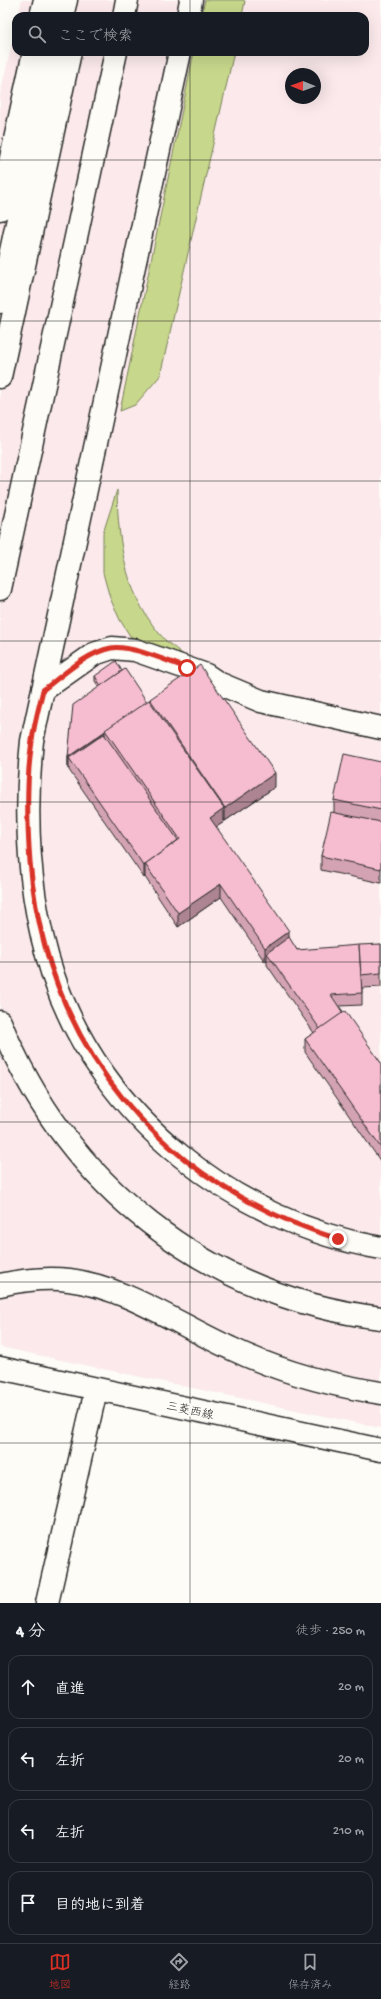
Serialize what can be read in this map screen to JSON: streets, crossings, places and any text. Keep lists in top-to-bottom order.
{
  "streets": {
    "street": ["三菱西線"]
  },
  "north": "left",
  "page": {
    "search": "ここで検索",
    "heading": ["4 分", "徒歩 · 250 m"],
    "list": [
      ["直進", "20 m"],
      ["左折", "20 m"],
      ["左折", "210 m"],
      "目的地に到着"
    ],
    "nav": ["地図", "経路", "保存済み"]
  }
}
